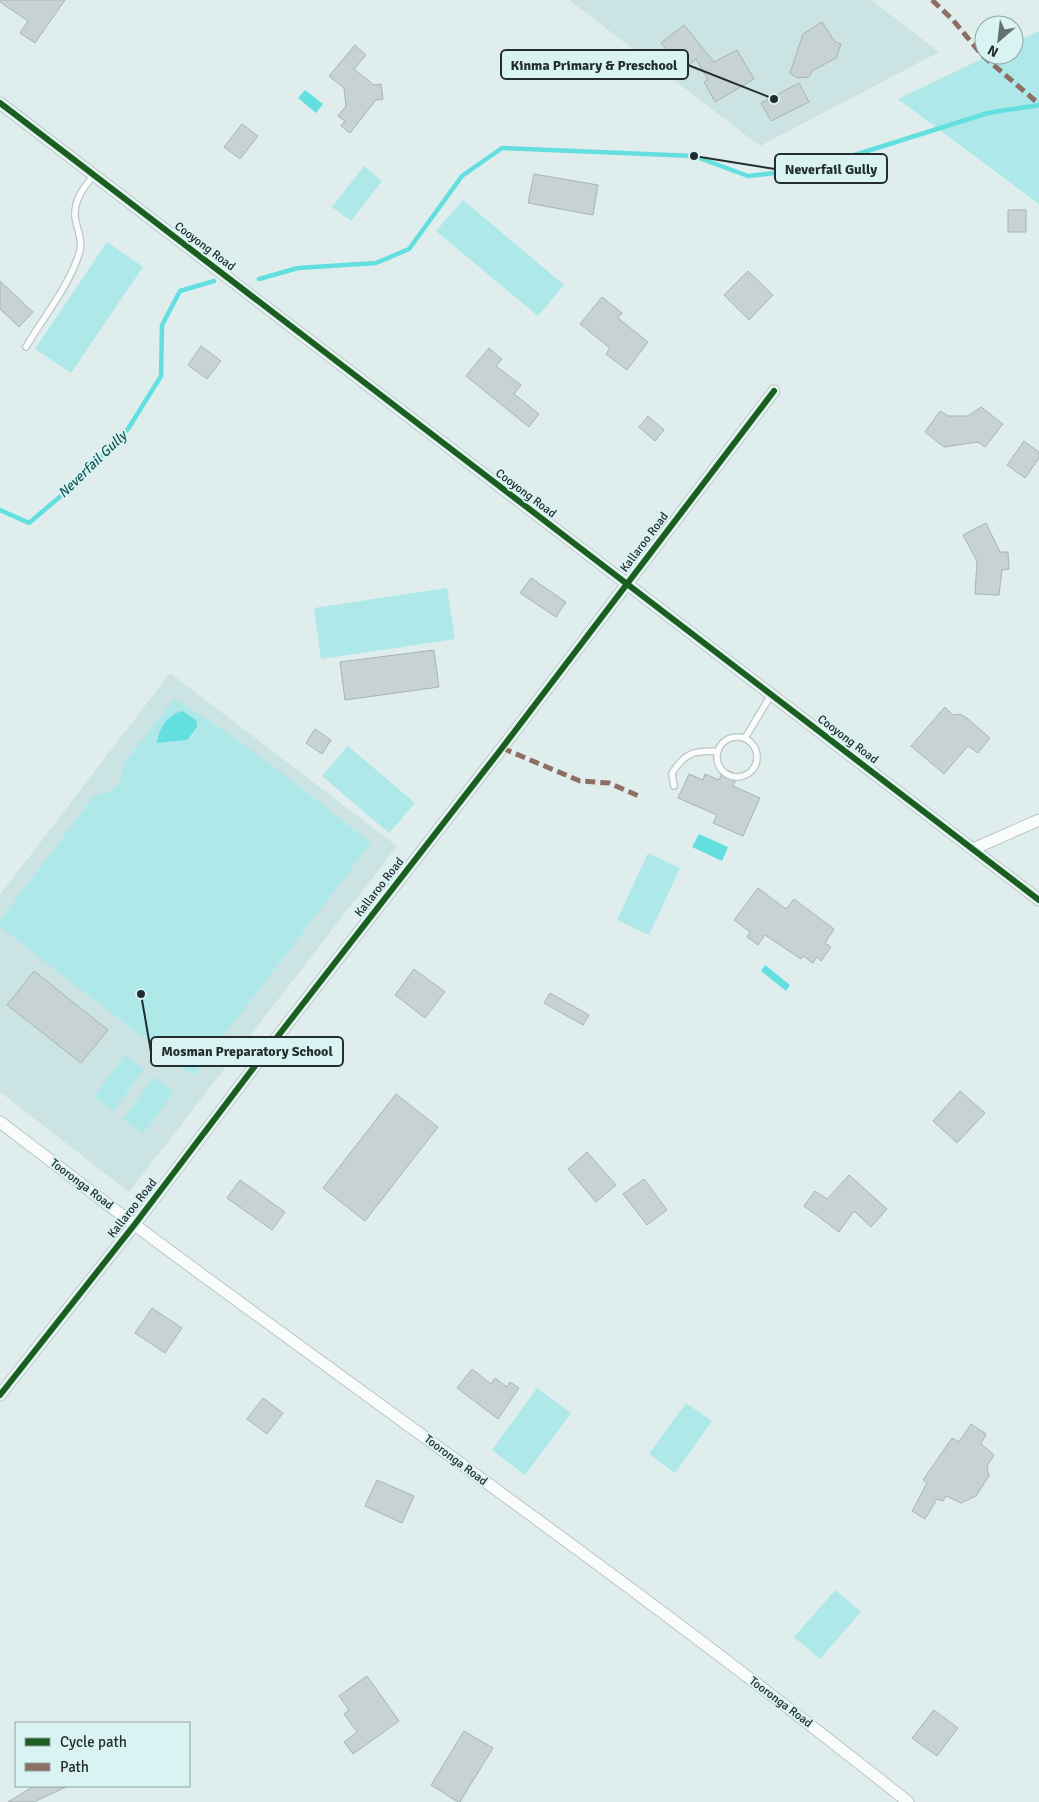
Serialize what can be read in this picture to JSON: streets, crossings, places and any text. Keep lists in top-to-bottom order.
{
  "streets": {
    "street": ["Cooyong Road", "Kallaroo Road", "Tooronga Road"]
  },
  "crossings": [
    ["Cooyong Road", "Kallaroo Road"],
    ["Kallaroo Road", "Tooronga Road"]
  ],
  "water": ["Neverfail Gully"],
  "places": ["Kinma Primary & Preschool", "Neverfail Gully", "Mosman Preparatory School"],
  "legend": ["Cycle path", "Path"],
  "north": "bottom left"
}
